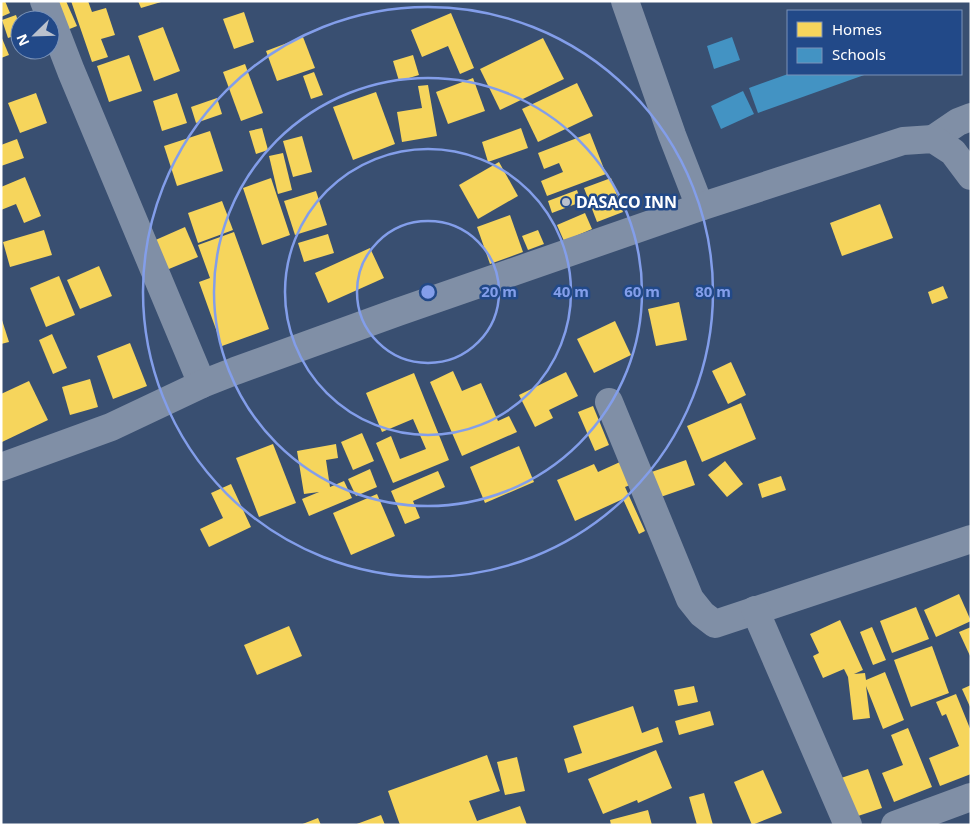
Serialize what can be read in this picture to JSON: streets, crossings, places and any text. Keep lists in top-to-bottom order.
{
  "places": ["DASACO INN"],
  "legend": ["Homes", "Schools"],
  "north": "bottom left",
  "rings": [
    "20 m",
    "40 m",
    "60 m",
    "80 m"
  ]
}
